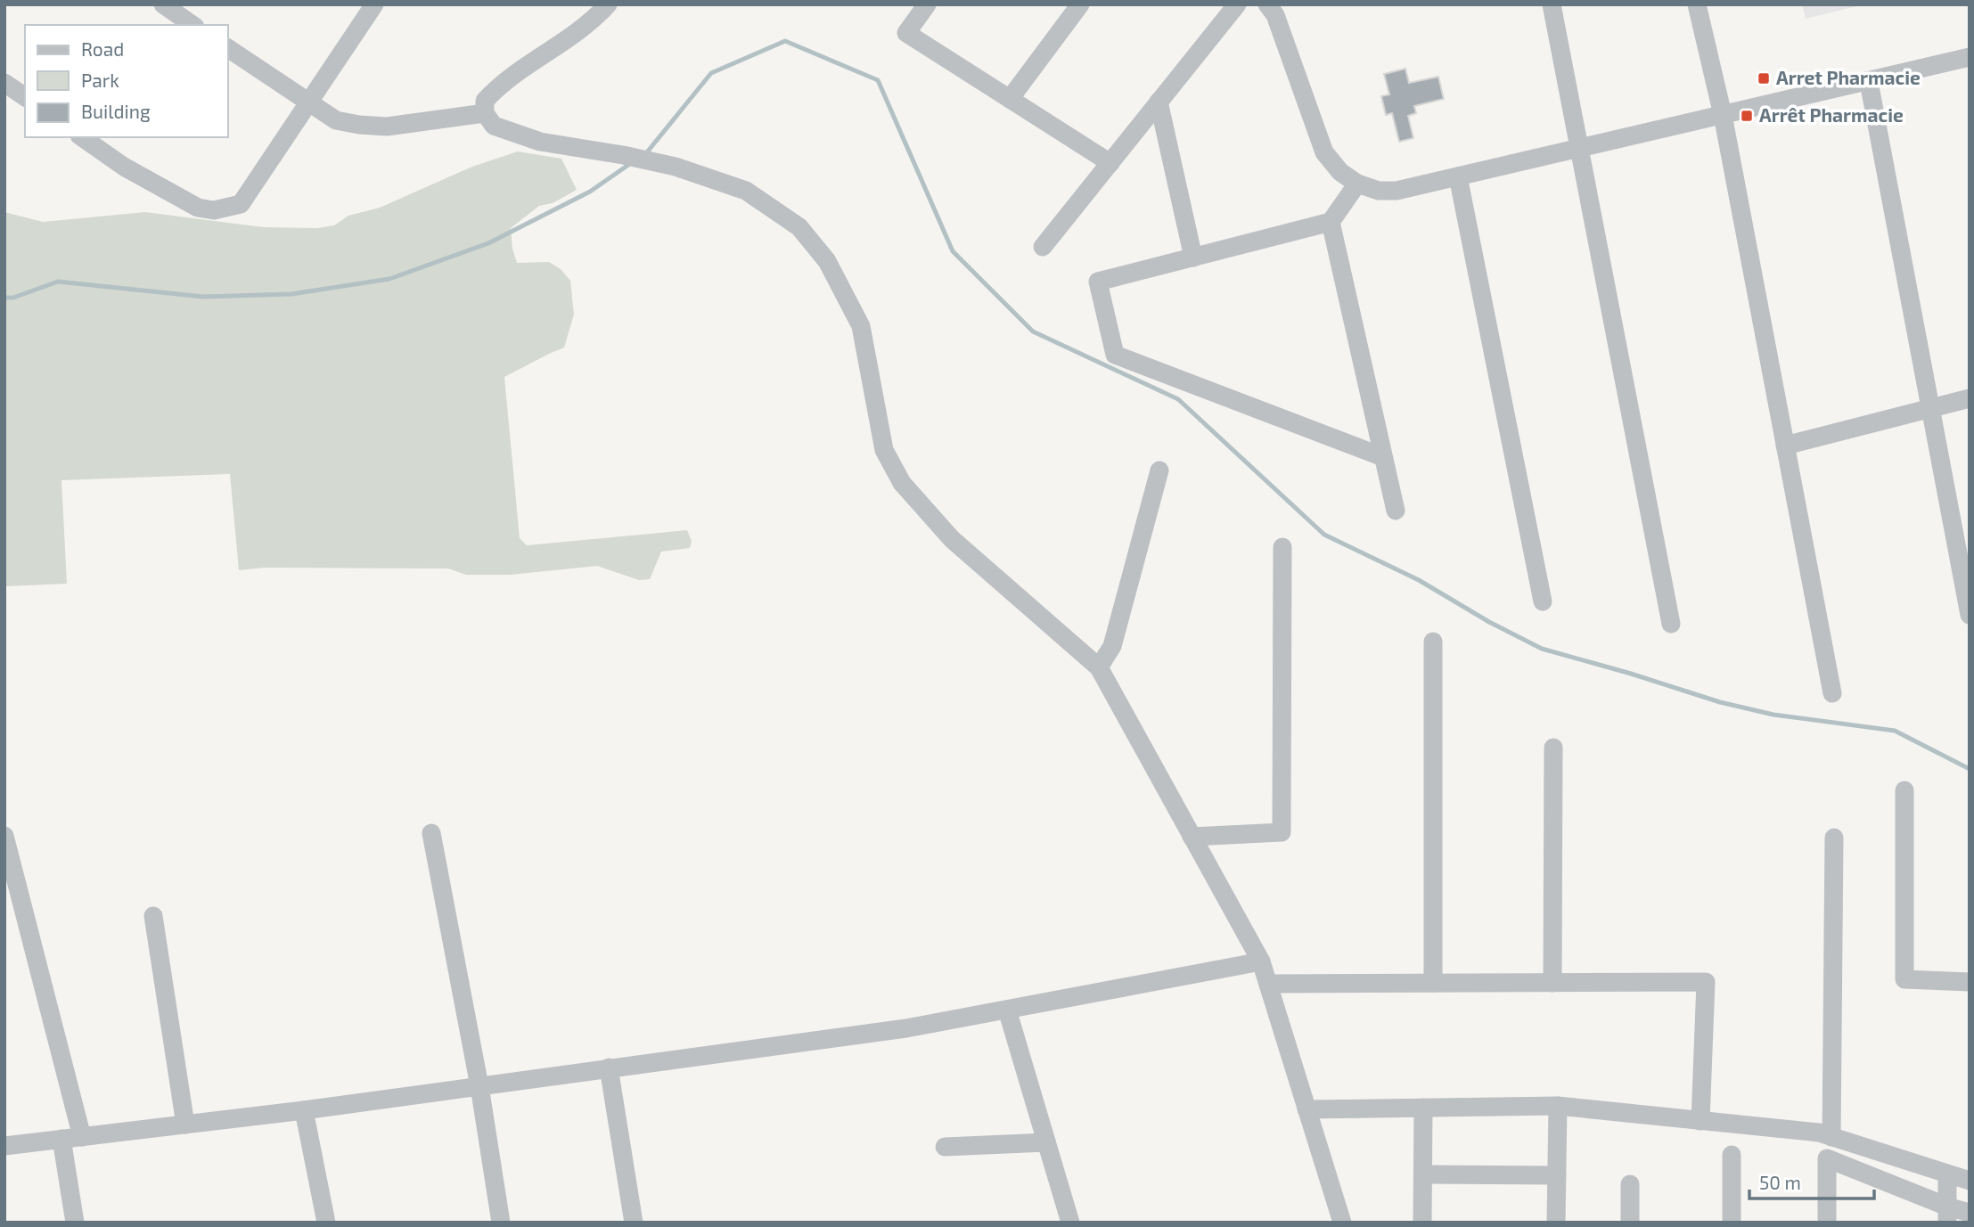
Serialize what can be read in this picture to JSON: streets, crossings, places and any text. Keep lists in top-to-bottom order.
{
  "places": {
    "transit": ["Arret Pharmacie", "Arrêt Pharmacie"]
  },
  "legend": ["Road", "Park", "Building"],
  "scale_bar": "50 m"
}
